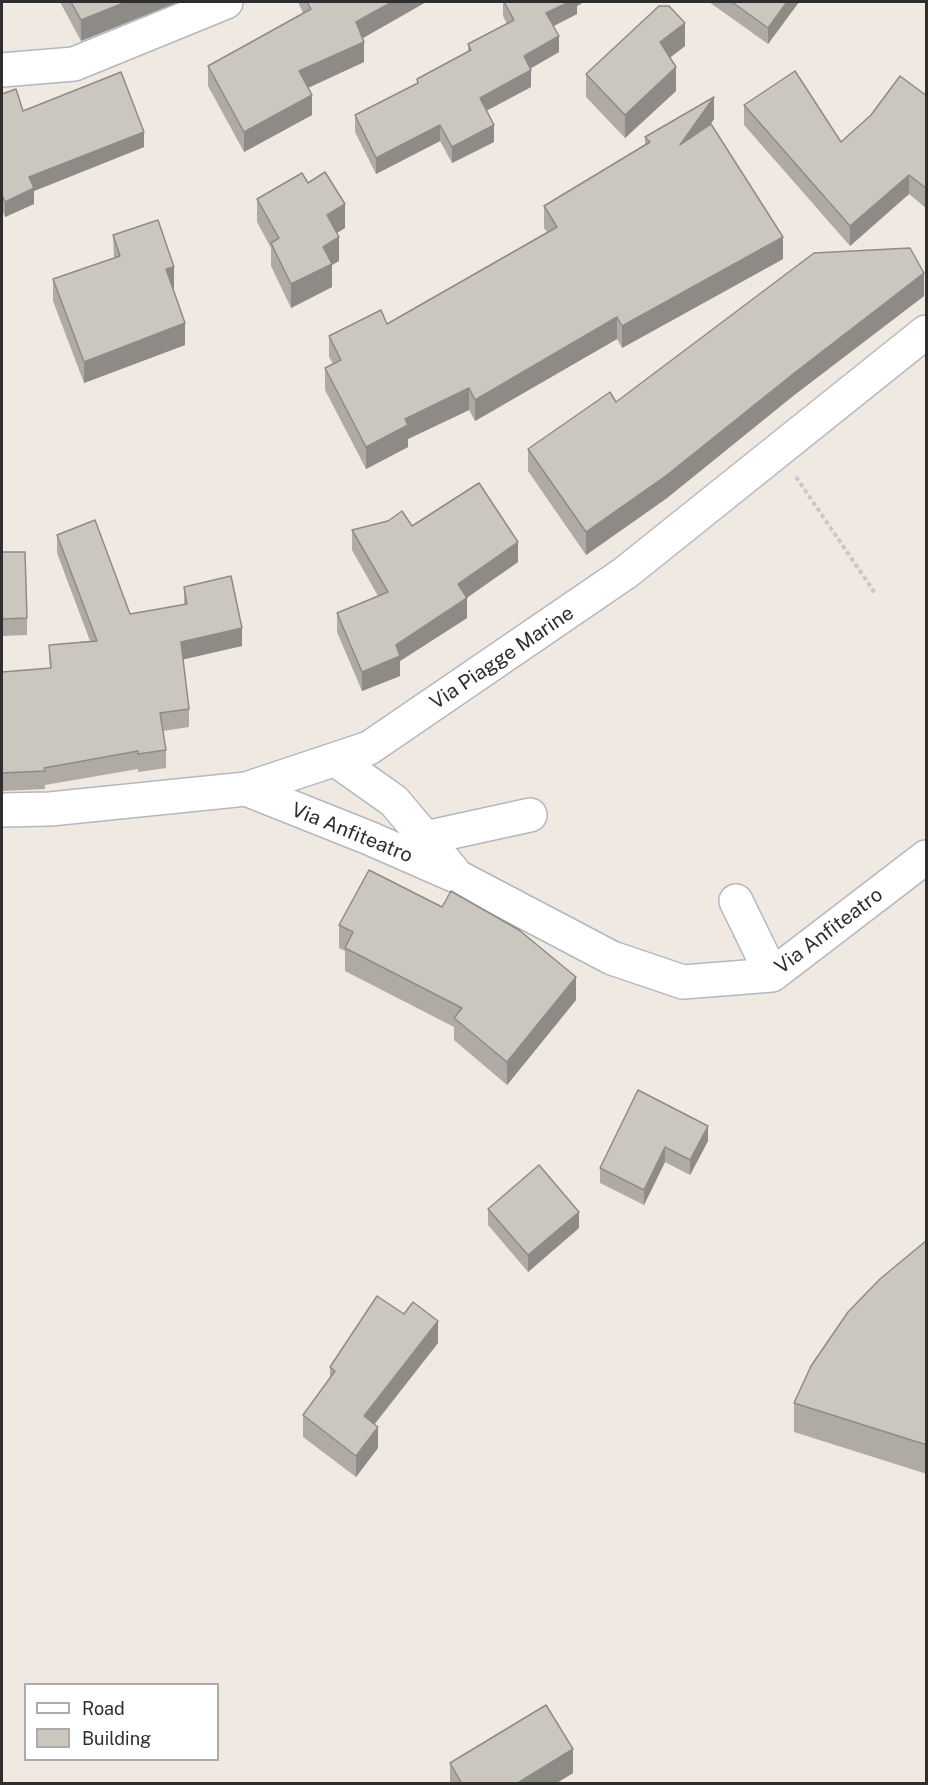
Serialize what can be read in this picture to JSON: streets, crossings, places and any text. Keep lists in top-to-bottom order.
{
  "streets": {
    "street": ["Via Piagge Marine", "Via Anfiteatro"]
  },
  "crossings": [
    ["Via Piagge Marine", "Via Anfiteatro"]
  ],
  "legend": ["Road", "Building"]
}
